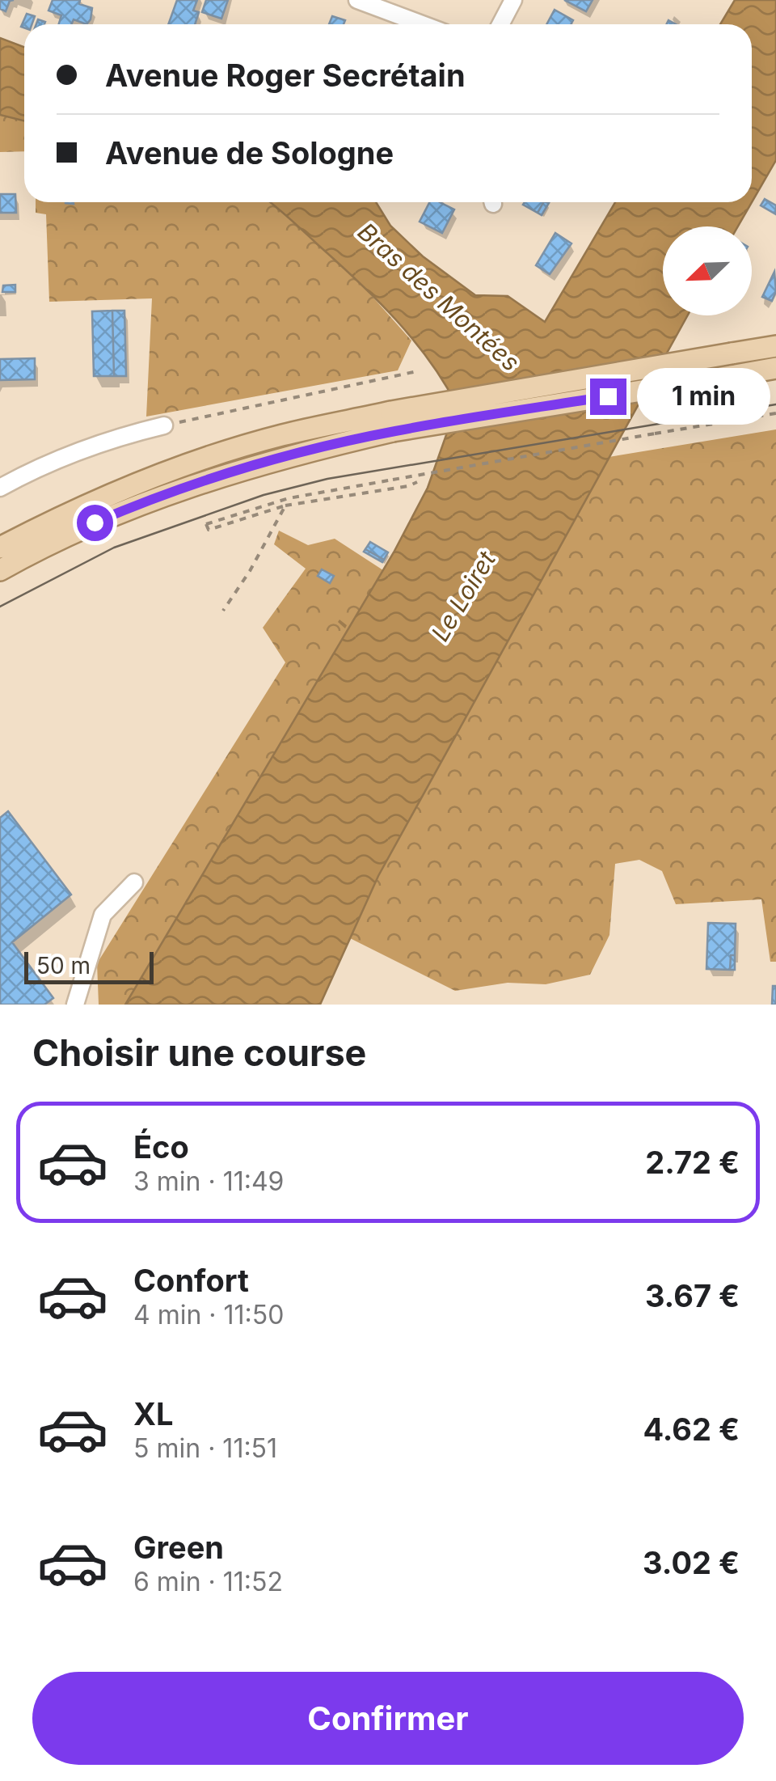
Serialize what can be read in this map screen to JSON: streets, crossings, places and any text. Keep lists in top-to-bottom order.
{
  "water": ["Bras des Montées", "Le Loiret"],
  "scale_bar": "50 m",
  "north": "bottom left",
  "page": {
    "banner": ["Avenue Roger Secrétain", "Avenue de Sologne"],
    "bubble": "1 min",
    "scale": "50 m",
    "heading": "Choisir une course",
    "list": [
      {
        "name": "Éco",
        "note": "3 min · 11:49",
        "value": "2.72 €"
      },
      {
        "name": "Confort",
        "note": "4 min · 11:50",
        "value": "3.67 €"
      },
      {
        "name": "XL",
        "note": "5 min · 11:51",
        "value": "4.62 €"
      },
      {
        "name": "Green",
        "note": "6 min · 11:52",
        "value": "3.02 €"
      }
    ],
    "buttons": "Confirmer"
  }
}
